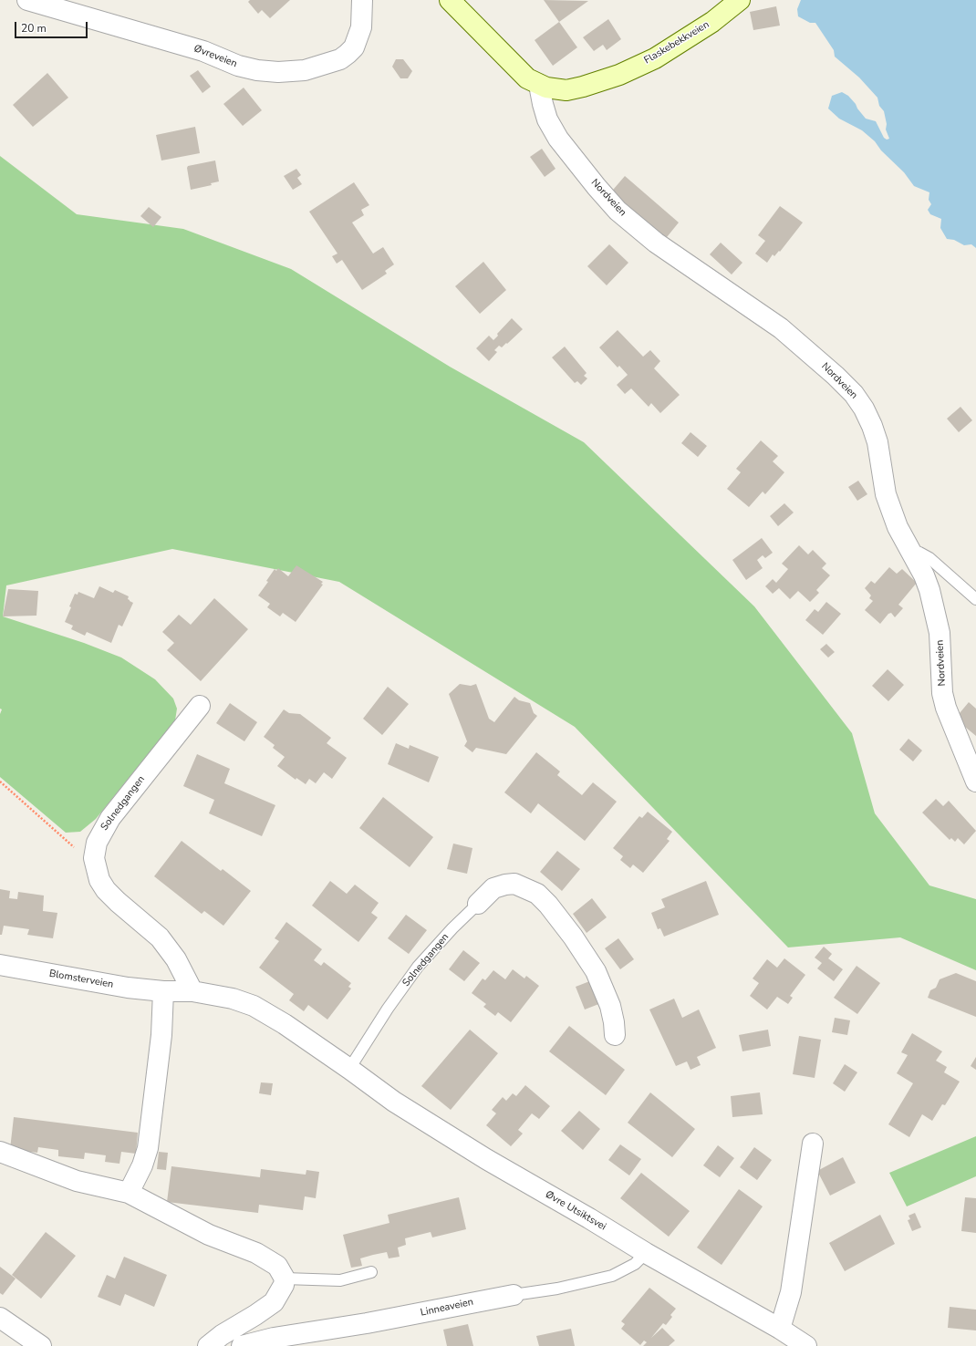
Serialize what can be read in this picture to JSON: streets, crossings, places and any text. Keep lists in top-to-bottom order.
{
  "streets": {
    "main road": ["Flaskebekkveien"],
    "street": [
      "Øvreveien",
      "Nordveien",
      "Solnedgangen",
      "Blomsterveien",
      "Øvre Utsiktsvei",
      "Linneaveien"
    ]
  },
  "crossings": [
    ["Flaskebekkveien", "Nordveien"],
    ["Solnedgangen", "Øvre Utsiktsvei"],
    ["Øvre Utsiktsvei", "Linneaveien"]
  ],
  "scale_bar": "20 m"
}
